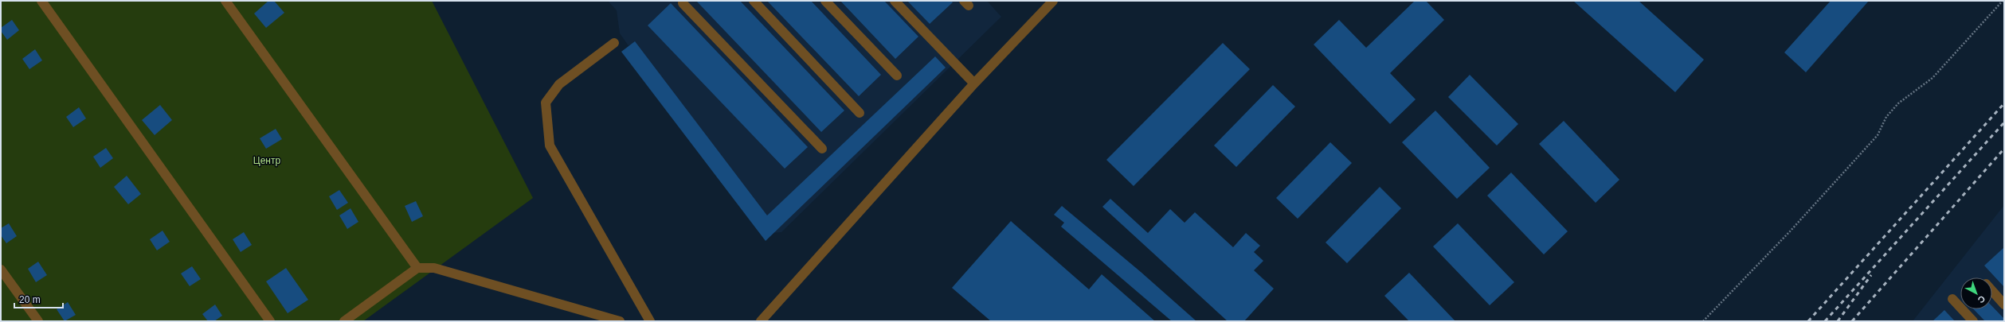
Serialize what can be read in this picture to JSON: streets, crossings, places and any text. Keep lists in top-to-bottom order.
{
  "parks": ["Центр"],
  "scale_bar": "20 m",
  "north": "bottom right"
}
